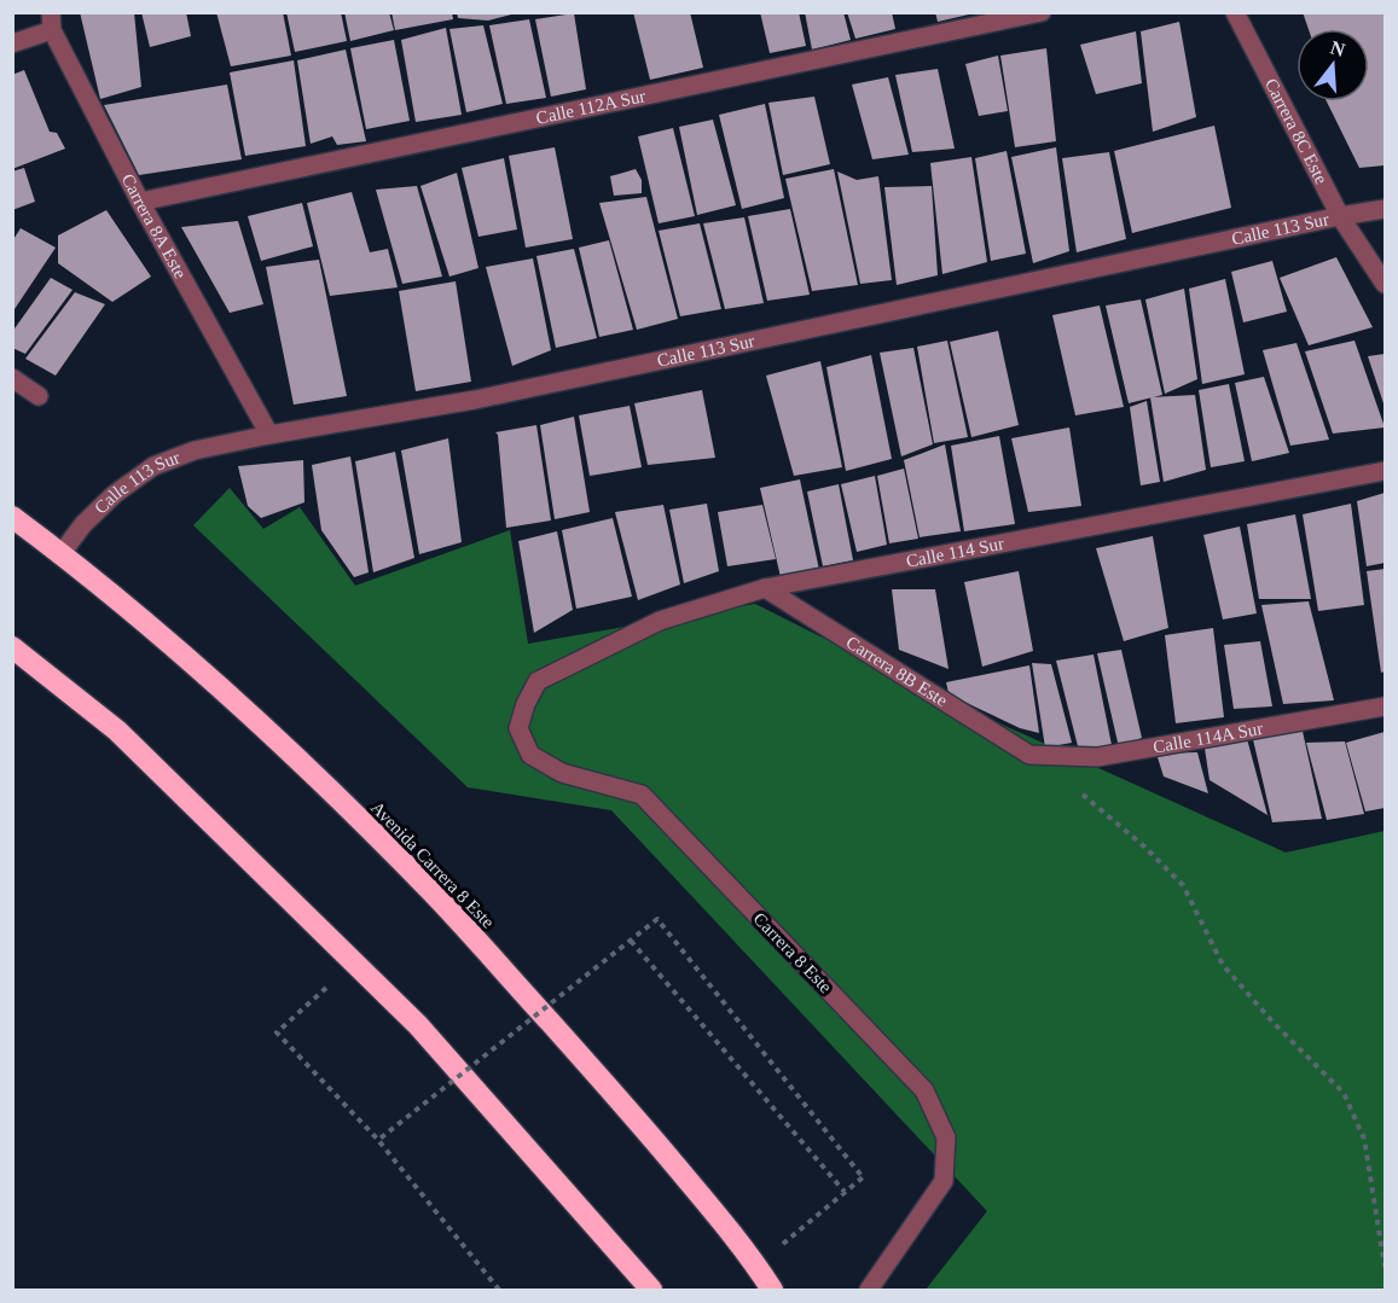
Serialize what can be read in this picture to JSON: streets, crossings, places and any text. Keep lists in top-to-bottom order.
{
  "streets": {
    "highway": ["Avenida Carrera 8 Este"],
    "street": [
      "Calle 112A Sur",
      "Carrera 8C Este",
      "Carrera 8A Este",
      "Calle 113 Sur",
      "Calle 114 Sur",
      "Carrera 8B Este",
      "Calle 114A Sur",
      "Carrera 8 Este"
    ]
  },
  "crossings": [
    ["Calle 112A Sur", "Carrera 8A Este"],
    ["Carrera 8C Este", "Calle 113 Sur"],
    ["Carrera 8A Este", "Calle 113 Sur"],
    ["Calle 113 Sur", "Avenida Carrera 8 Este"],
    ["Calle 114 Sur", "Carrera 8B Este"],
    ["Calle 114 Sur", "Carrera 8 Este"],
    ["Carrera 8B Este", "Calle 114A Sur"]
  ],
  "north": "top"
}
